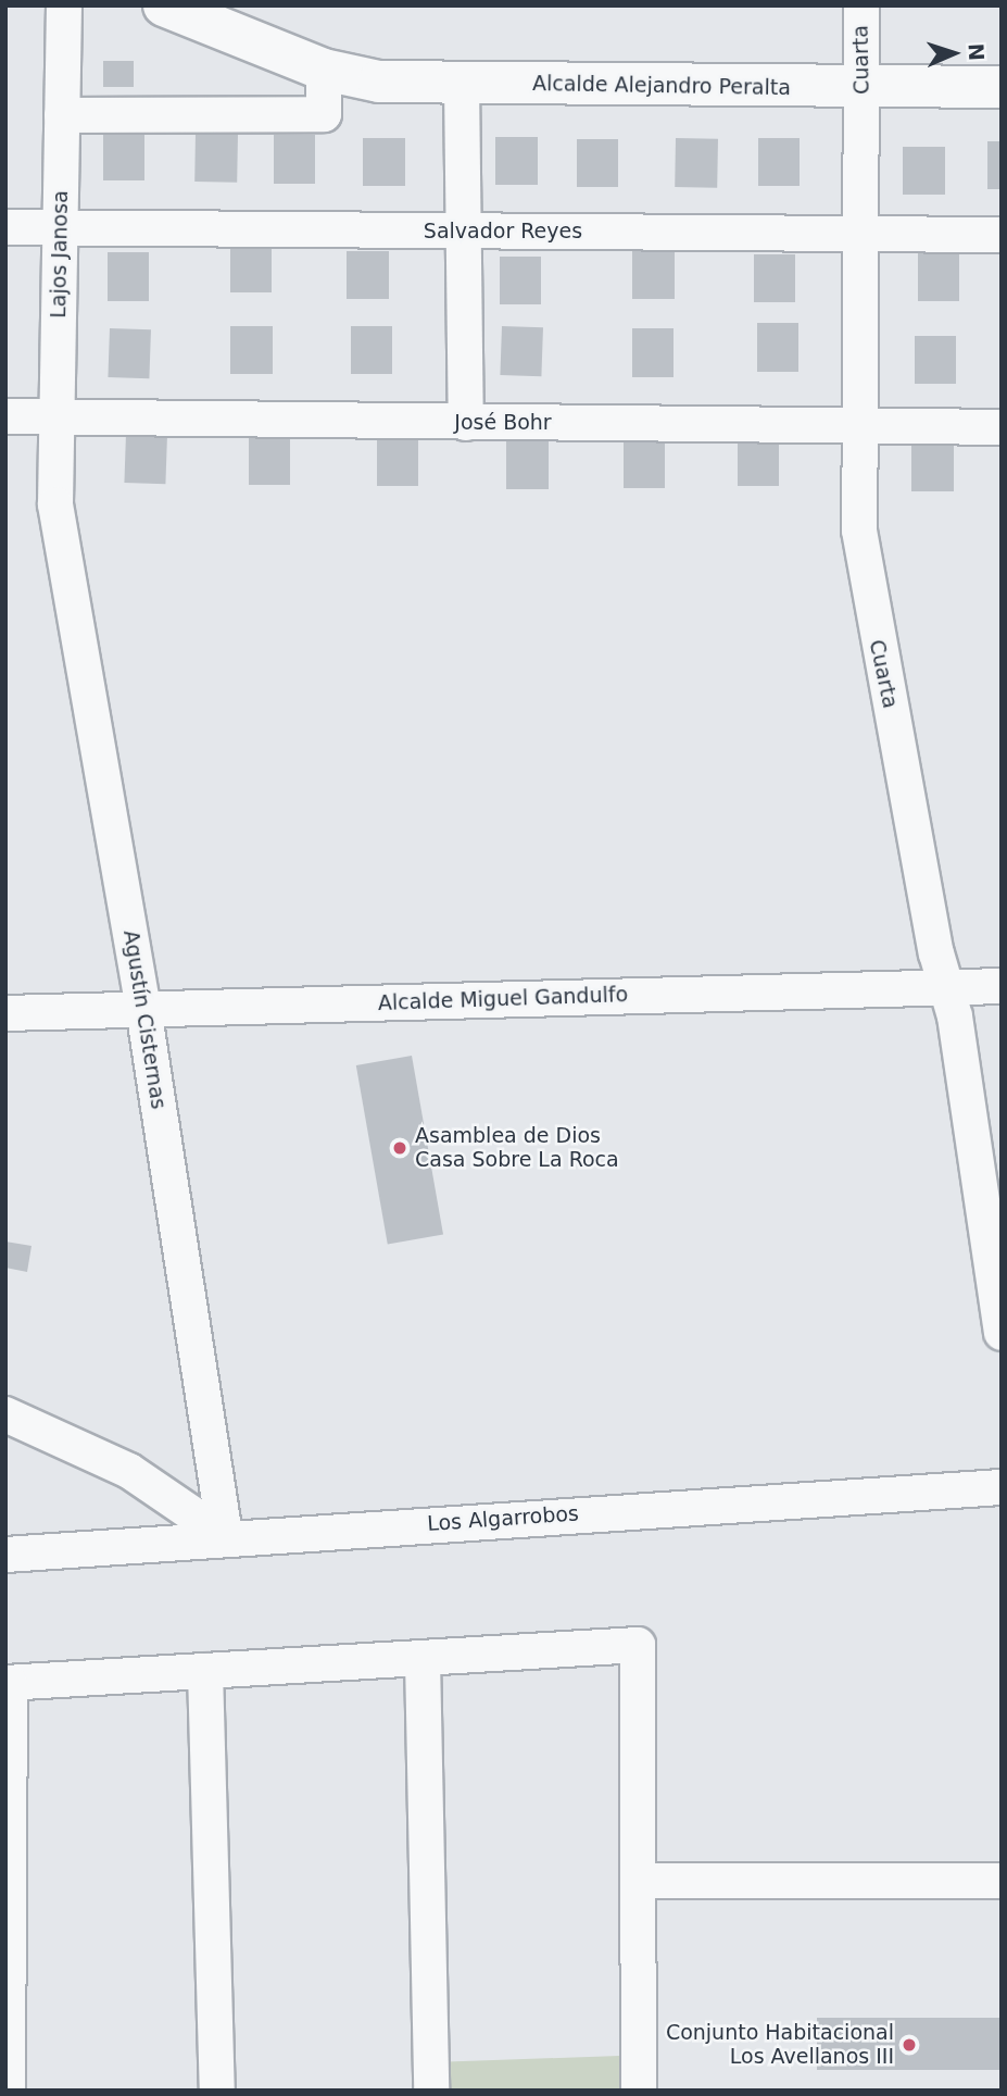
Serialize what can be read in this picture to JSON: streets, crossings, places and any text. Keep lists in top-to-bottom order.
{
  "streets": {
    "street": [
      "Cuarta",
      "Alcalde Alejandro Peralta",
      "Salvador Reyes",
      "Lajos Janosa",
      "José Bohr",
      "Alcalde Miguel Gandulfo",
      "Agustín Cisternas",
      "Los Algarrobos"
    ]
  },
  "crossings": [
    ["Cuarta", "Alcalde Alejandro Peralta"],
    ["Cuarta", "Salvador Reyes"],
    ["Cuarta", "José Bohr"],
    ["Cuarta", "Alcalde Miguel Gandulfo"],
    ["Salvador Reyes", "Lajos Janosa"],
    ["Lajos Janosa", "José Bohr"],
    ["Lajos Janosa", "Agustín Cisternas"],
    ["Alcalde Miguel Gandulfo", "Agustín Cisternas"],
    ["Agustín Cisternas", "Los Algarrobos"]
  ],
  "places": ["Asamblea de Dios Casa Sobre La Roca", "Conjunto Habitacional Los Avellanos III"],
  "north": "right"
}
